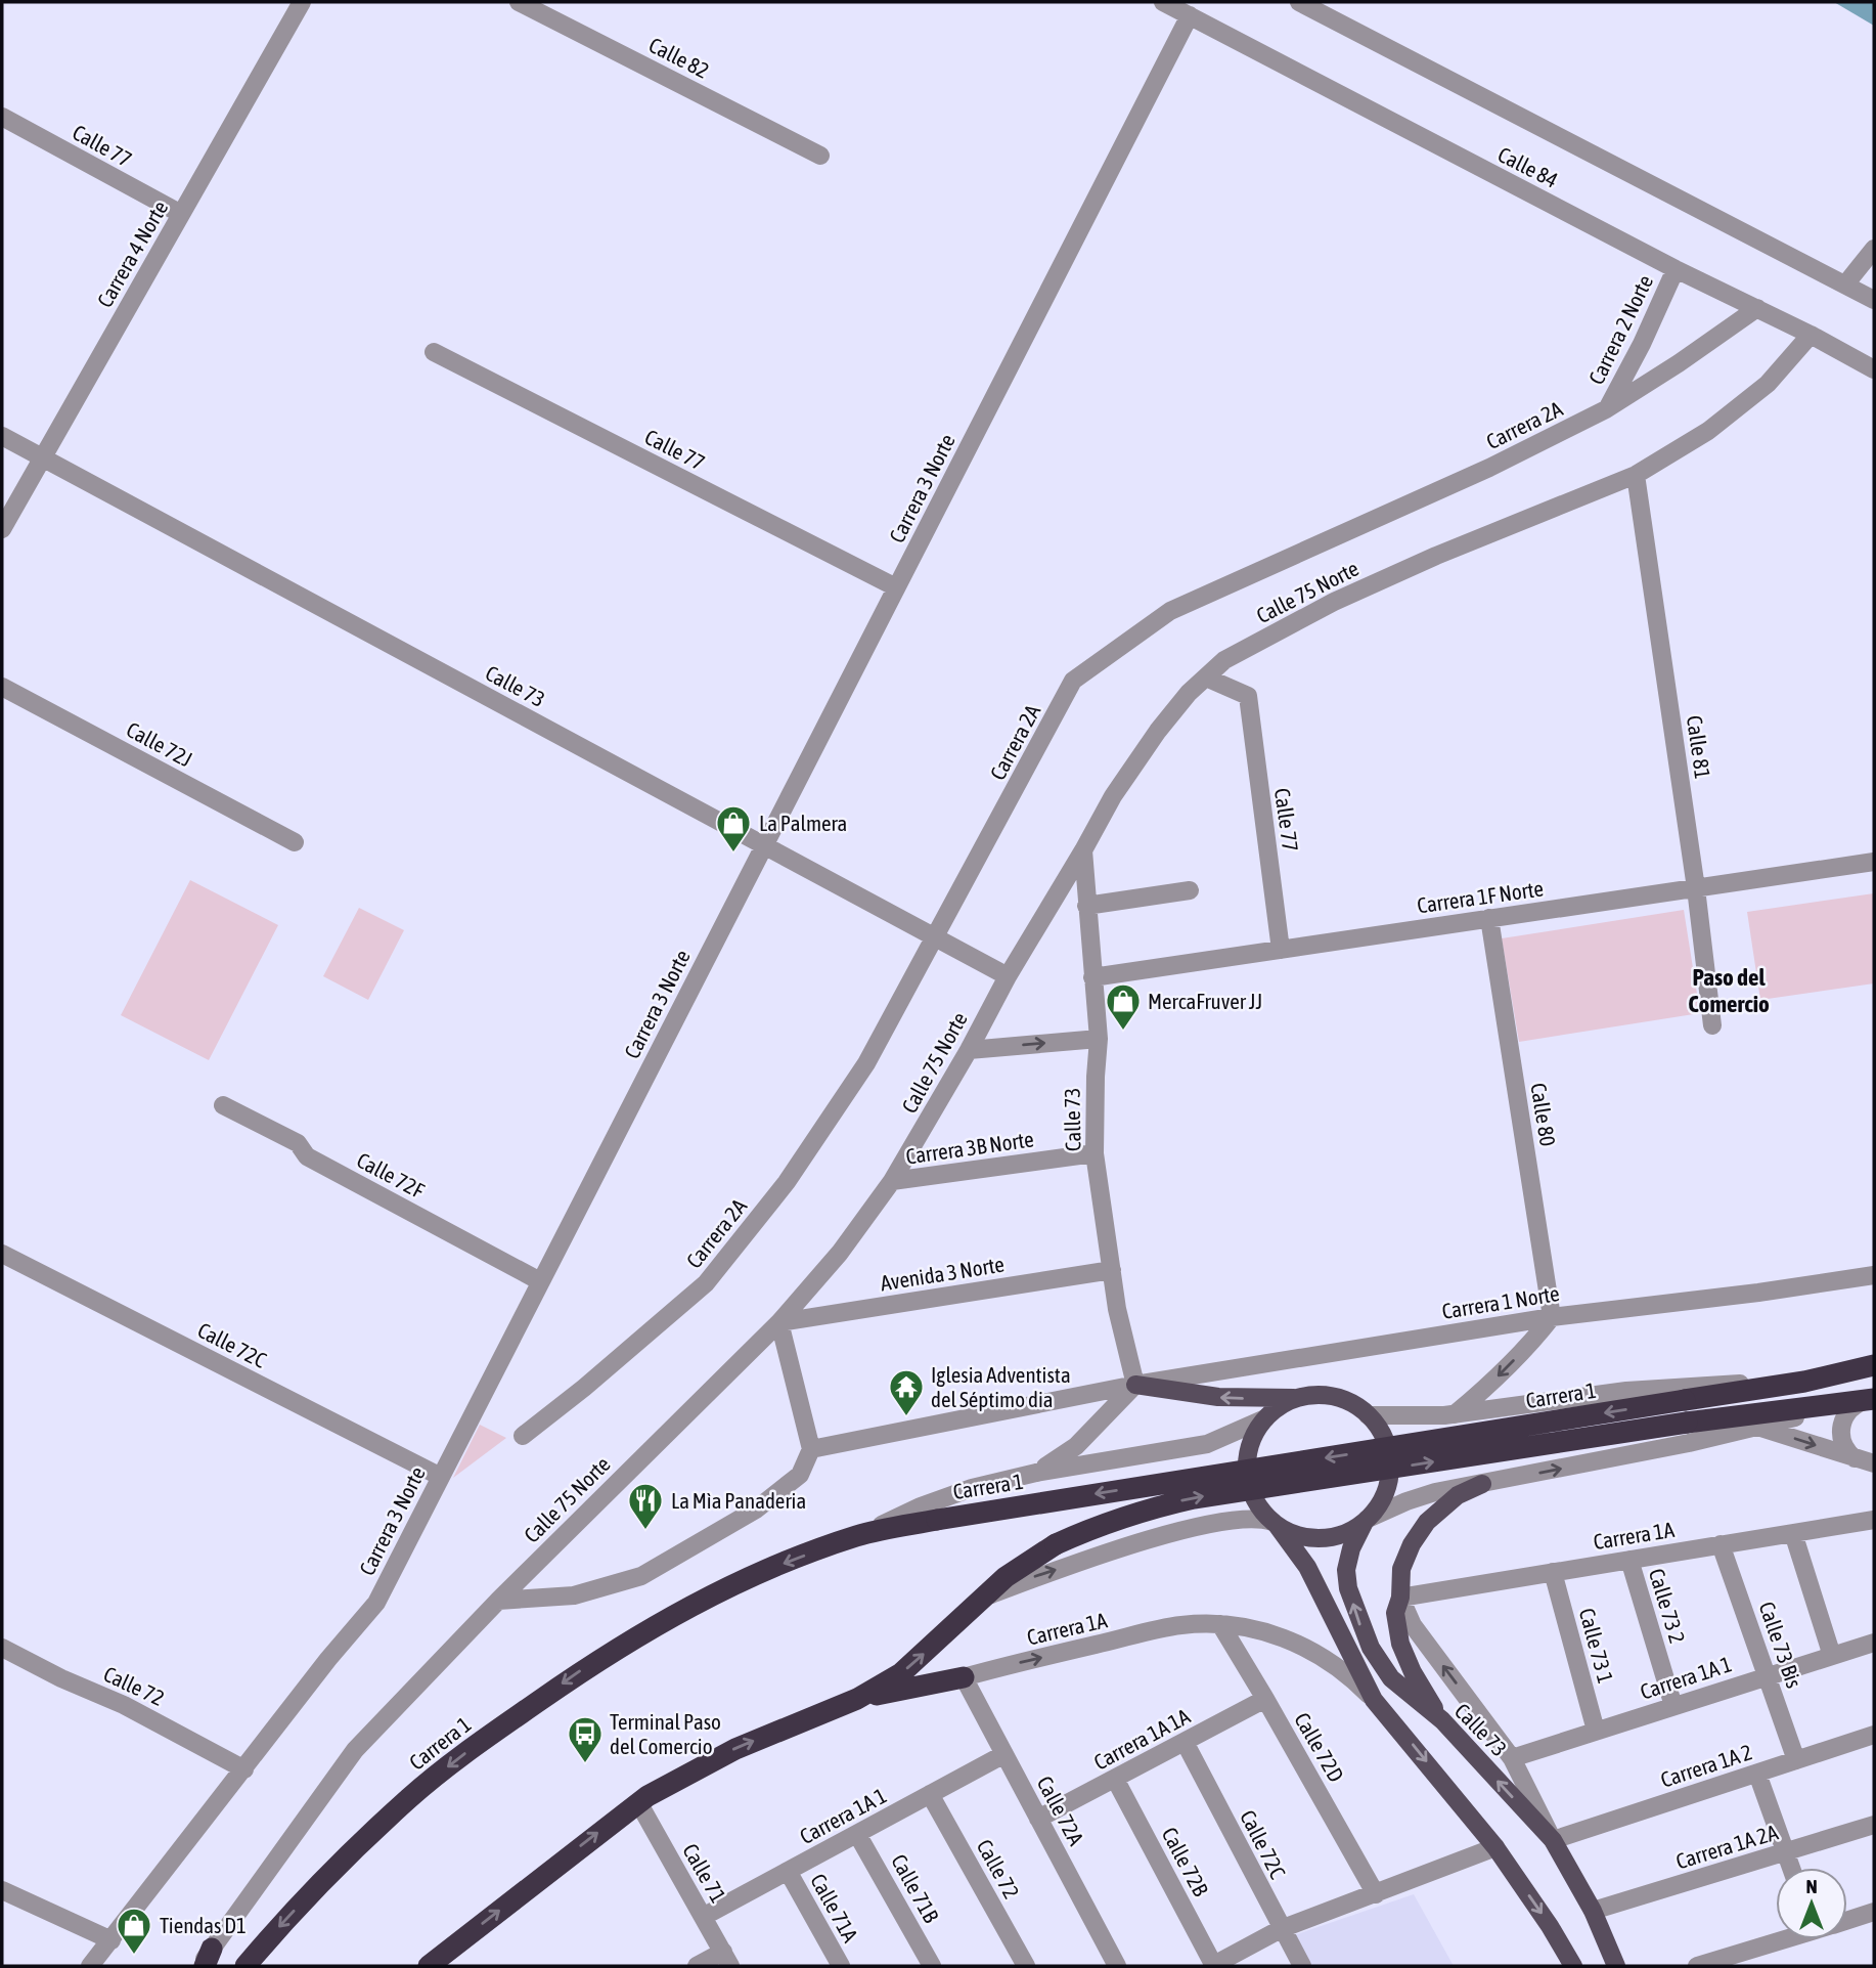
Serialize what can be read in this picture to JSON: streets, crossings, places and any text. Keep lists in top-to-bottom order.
{
  "streets": {
    "highway": ["Carrera 1"],
    "main road": ["Calle 73"],
    "street": [
      "Calle 82",
      "Calle 77",
      "Calle 84",
      "Carrera 4 Norte",
      "Carrera 2 Norte",
      "Carrera 2A",
      "Carrera 3 Norte",
      "Calle 75 Norte",
      "Calle 72J",
      "Calle 81",
      "Carrera 1F Norte",
      "Calle 80",
      "Carrera 3B Norte",
      "Calle 72F",
      "Avenida 3 Norte",
      "Carrera 1 Norte",
      "Calle 72C",
      "Carrera 1A",
      "Calle 73 2",
      "Calle 73 Bis",
      "Calle 73 1",
      "Carrera 1A 1",
      "Calle 72",
      "Carrera 1A 1A",
      "Calle 72D",
      "Carrera 1A 2",
      "Calle 72A",
      "Carrera 1A 2A",
      "Calle 72B",
      "Calle 71",
      "Calle 71B",
      "Calle 71A"
    ]
  },
  "crossings": [
    ["Calle 77", "Carrera 4 Norte"],
    ["Calle 77", "Carrera 3 Norte"],
    ["Calle 77", "Calle 75 Norte"],
    ["Calle 77", "Carrera 1F Norte"],
    ["Calle 84", "Carrera 2 Norte"],
    ["Calle 84", "Carrera 2A"],
    ["Calle 84", "Carrera 3 Norte"],
    ["Calle 84", "Calle 75 Norte"],
    ["Carrera 4 Norte", "Calle 73"],
    ["Carrera 2 Norte", "Carrera 2A"],
    ["Carrera 2A", "Calle 73"],
    ["Carrera 3 Norte", "Calle 73"],
    ["Carrera 3 Norte", "Calle 72F"],
    ["Carrera 3 Norte", "Calle 72C"],
    ["Carrera 3 Norte", "Calle 72"],
    ["Calle 75 Norte", "Calle 73"],
    ["Calle 75 Norte", "Calle 81"],
    ["Calle 75 Norte", "Carrera 3B Norte"],
    ["Calle 75 Norte", "Avenida 3 Norte"],
    ["Calle 73", "Carrera 1F Norte"],
    ["Calle 73", "Carrera 3B Norte"],
    ["Calle 73", "Avenida 3 Norte"],
    ["Calle 73", "Carrera 1 Norte"],
    ["Calle 73", "Carrera 1A 2"],
    ["Calle 73", "Carrera 1A 2A"],
    ["Calle 81", "Carrera 1F Norte"],
    ["Carrera 1F Norte", "Calle 80"],
    ["Calle 80", "Carrera 1 Norte"],
    ["Calle 72C", "Carrera 1A 1A"],
    ["Carrera 1A", "Calle 73 2"],
    ["Carrera 1A", "Calle 73 Bis"],
    ["Carrera 1A", "Calle 73 1"],
    ["Carrera 1A", "Calle 72D"],
    ["Carrera 1A", "Calle 72A"],
    ["Calle 73 2", "Carrera 1A 1"],
    ["Calle 73 Bis", "Carrera 1A 1"],
    ["Calle 73 Bis", "Carrera 1A 2"],
    ["Calle 73 1", "Carrera 1A 1"],
    ["Carrera 1A 1", "Calle 72"],
    ["Carrera 1A 1", "Calle 72A"],
    ["Carrera 1A 1", "Calle 71"],
    ["Carrera 1A 1", "Calle 71B"],
    ["Carrera 1A 1", "Calle 71A"],
    ["Carrera 1A 1A", "Calle 72D"],
    ["Carrera 1A 1A", "Calle 72A"],
    ["Carrera 1A 1A", "Calle 72B"]
  ],
  "districts": ["Paso del Comercio"],
  "places": {
    "shop": ["La Palmera", "MercaFruver JJ", "Tiendas D1"],
    "temple": ["Iglesia Adventista del Séptimo dia"],
    "restaurant": ["La Mìa Panaderia"],
    "bus stop": ["Terminal Paso del Comercio"]
  },
  "north": "top"
}
